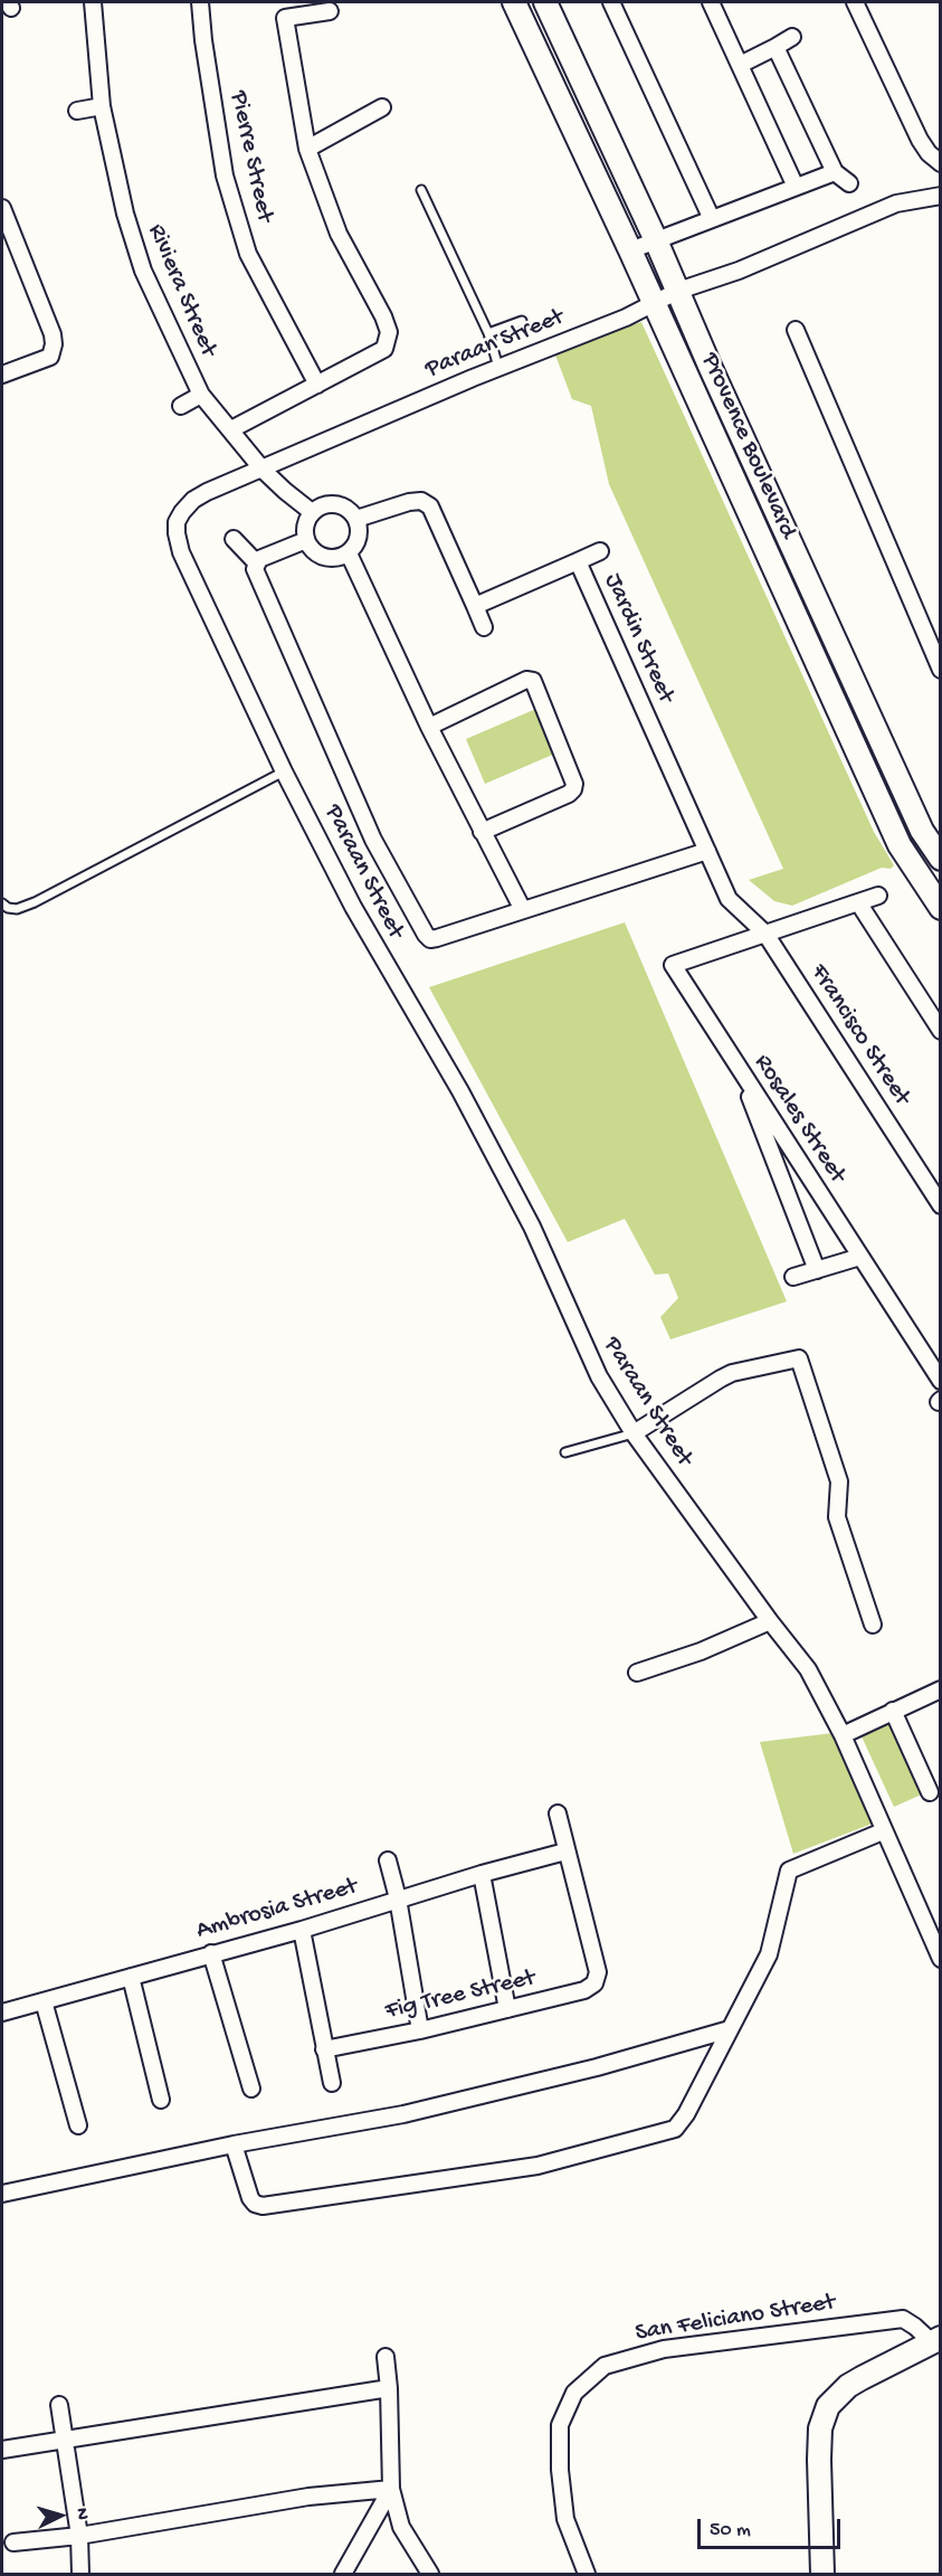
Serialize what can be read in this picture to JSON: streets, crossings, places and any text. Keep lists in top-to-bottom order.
{
  "streets": {
    "street": [
      "Pierre Street",
      "Riviera Street",
      "Paraan Street",
      "Provence Boulevard",
      "Jardin Street",
      "Francisco Street",
      "Rosales Street",
      "Ambrosia Street",
      "Fig Tree Street",
      "San Feliciano Street"
    ]
  },
  "crossings": [
    ["Riviera Street", "Paraan Street"],
    ["Paraan Street", "Provence Boulevard"],
    ["Jardin Street", "Francisco Street"],
    ["Francisco Street", "Rosales Street"],
    ["Ambrosia Street", "Fig Tree Street"]
  ],
  "scale_bar": "50 m",
  "north": "right"
}
